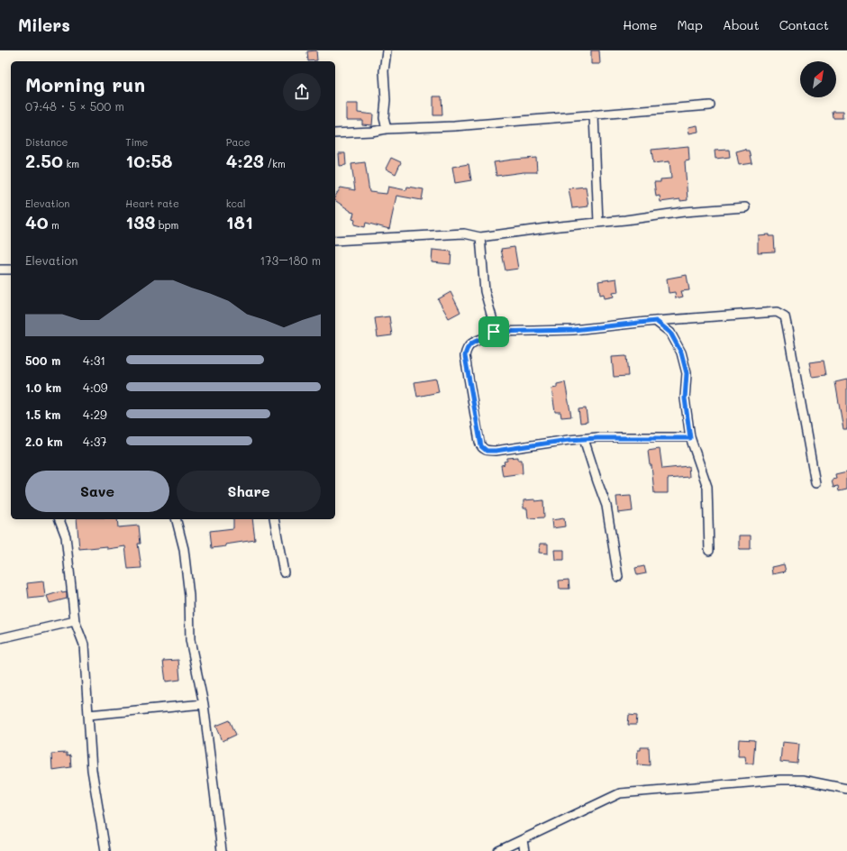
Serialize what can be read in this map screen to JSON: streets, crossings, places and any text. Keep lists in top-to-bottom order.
{
  "north": "top right",
  "page": {
    "header": "Milers",
    "nav": [
      "Home",
      "Map",
      "About",
      "Contact"
    ],
    "heading": ["Morning run", "07:48 · 5 × 500 m"],
    "stats": [
      ["Distance", "2.50 km"],
      ["Time", "10:58"],
      ["Pace", "4:23 /km"],
      ["Elevation", "40 m"],
      ["Heart rate", "133 bpm"],
      ["kcal", "181"]
    ],
    "chart": ["Elevation", "173–180 m"],
    "list": [
      {
        "name": "500 m",
        "note": "4:31"
      },
      {
        "name": "1.0 km",
        "note": "4:09"
      },
      {
        "name": "1.5 km",
        "note": "4:29"
      },
      {
        "name": "2.0 km",
        "note": "4:37"
      }
    ],
    "buttons": ["Save", "Share"]
  }
}
